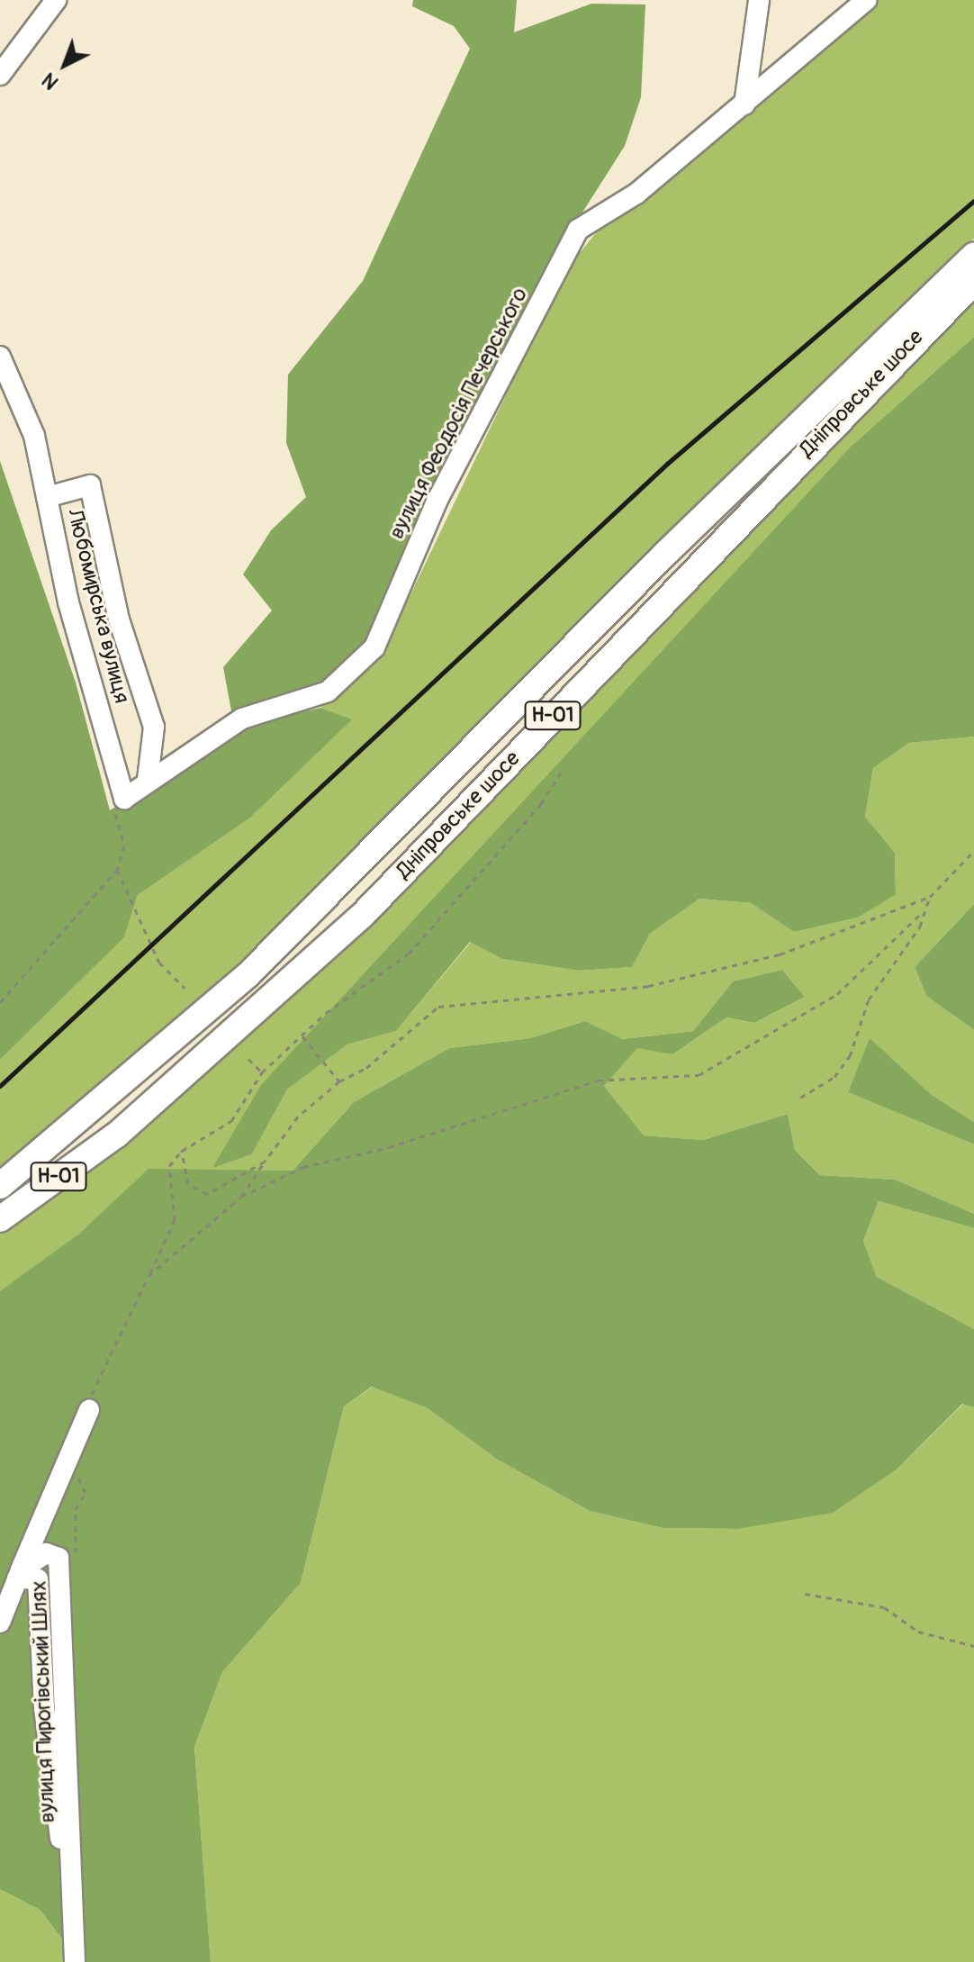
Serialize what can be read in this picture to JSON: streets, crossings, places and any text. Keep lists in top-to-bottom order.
{
  "streets": {
    "main road": ["Дніпровське шосе", "Н-01"],
    "street": ["вулиця Феодосія Печерського", "Любомирська вулиця", "вулиця Пирогівський Шлях"]
  },
  "north": "bottom left"
}
